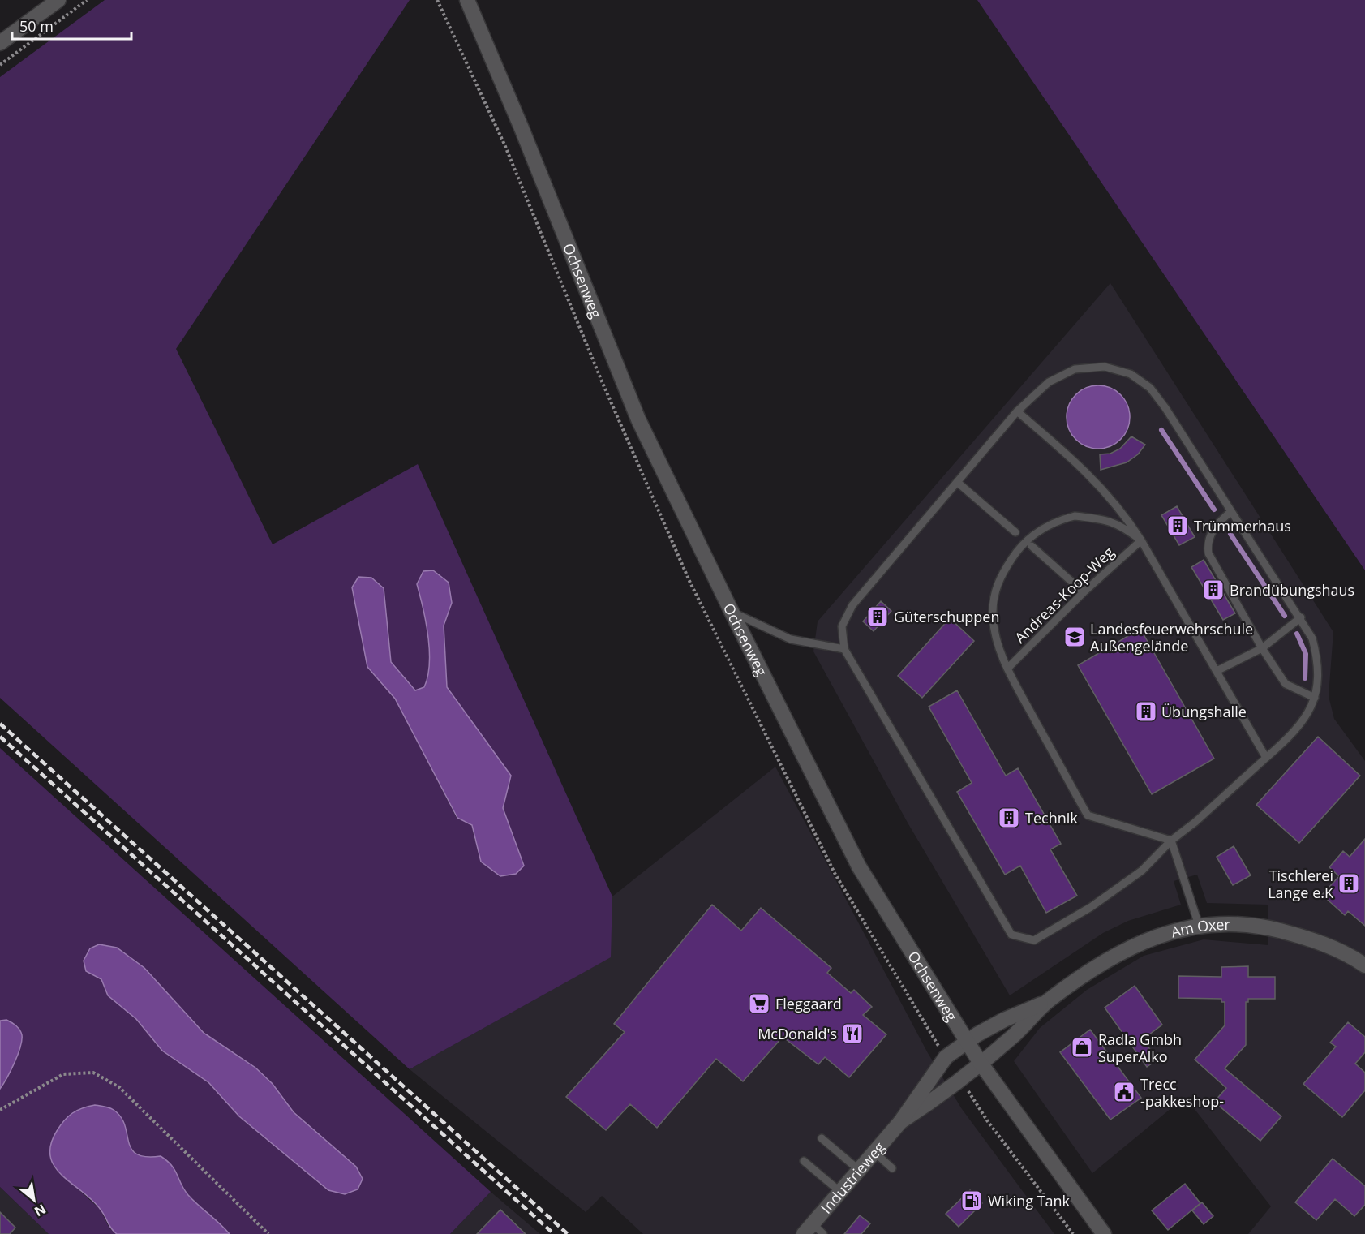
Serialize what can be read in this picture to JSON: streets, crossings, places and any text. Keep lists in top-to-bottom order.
{
  "streets": {
    "main road": ["Ochsenweg", "Am Oxer", "Industrieweg"],
    "lane": ["Andreas-Koop-Weg"]
  },
  "crossings": [
    ["Ochsenweg", "Am Oxer"],
    ["Ochsenweg", "Industrieweg"],
    ["Am Oxer", "Industrieweg"]
  ],
  "places": {
    "building": [
      "Trümmerhaus",
      "Brandübungshaus",
      "Güterschuppen",
      "Übungshalle",
      "Technik",
      "Tischlerei Lange e.K"
    ],
    "school or university": ["Landesfeuerwehrschule Außengelände"],
    "supermarket": ["Fleggaard"],
    "restaurant": ["McDonald's"],
    "shop": ["Radla Gmbh SuperAlko"],
    "public building": ["Trecc -pakkeshop-"],
    "fuel station": ["Wiking Tank"]
  },
  "scale_bar": "50 m",
  "north": "bottom right"
}
